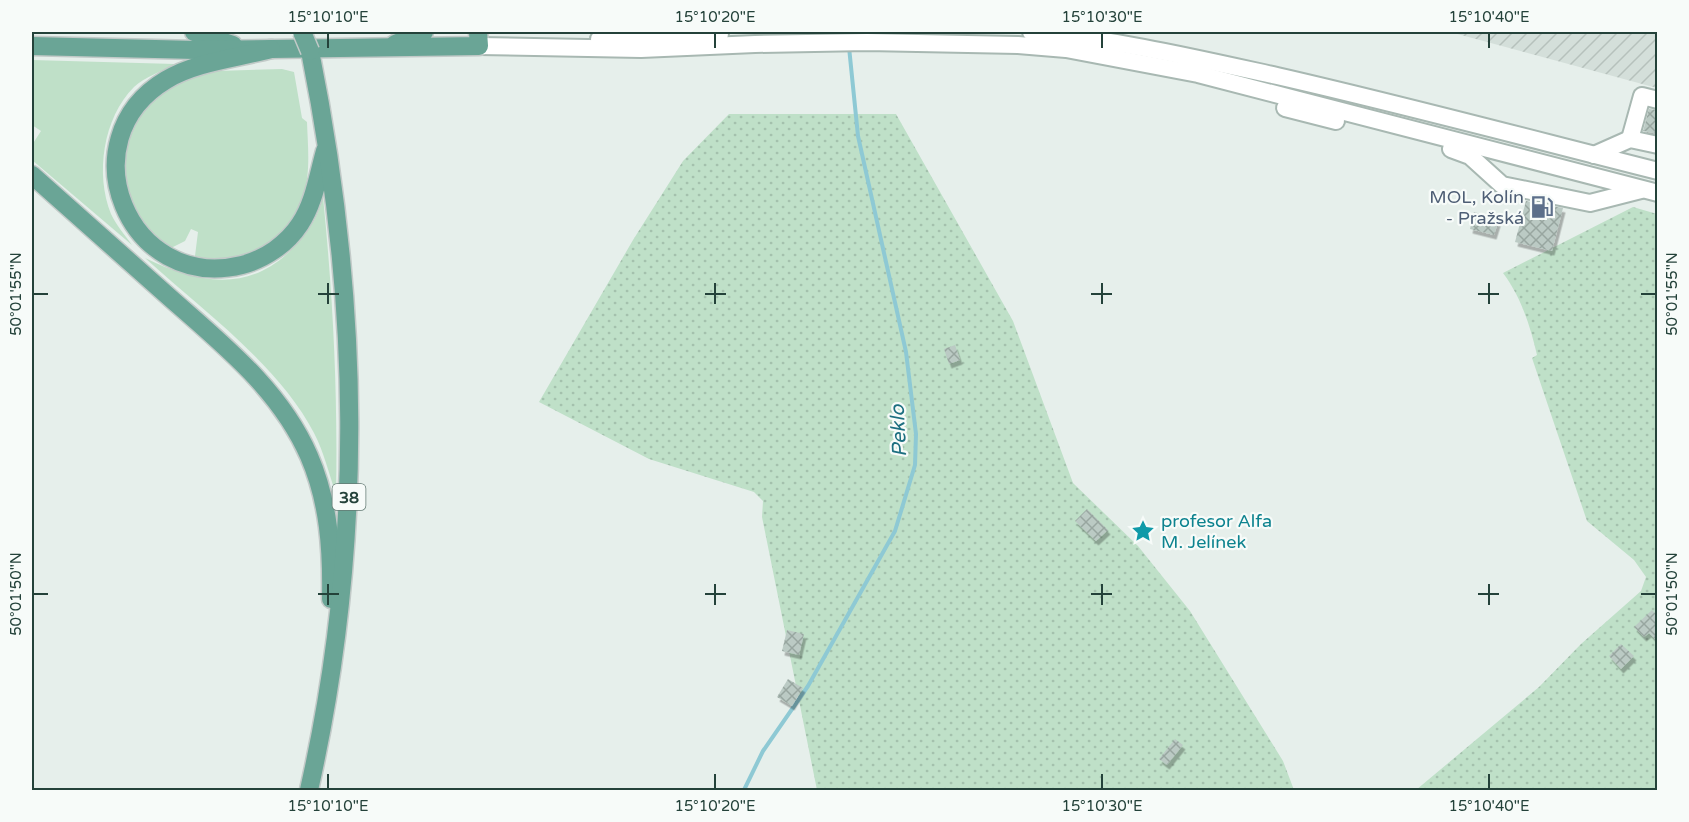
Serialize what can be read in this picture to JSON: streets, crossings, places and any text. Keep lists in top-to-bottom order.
{
  "streets": {
    "main road": ["38"]
  },
  "water": ["Peklo"],
  "places": {
    "fuel station": ["MOL, Kolín - Pražská"],
    "place": ["profesor Alfa M. Jelínek"]
  },
  "coordinates": [
    "15°10'10\"E",
    "15°10'20\"E",
    "15°10'30\"E",
    "15°10'40\"E",
    "50°01'55\"N",
    "50°01'50\"N"
  ]
}
